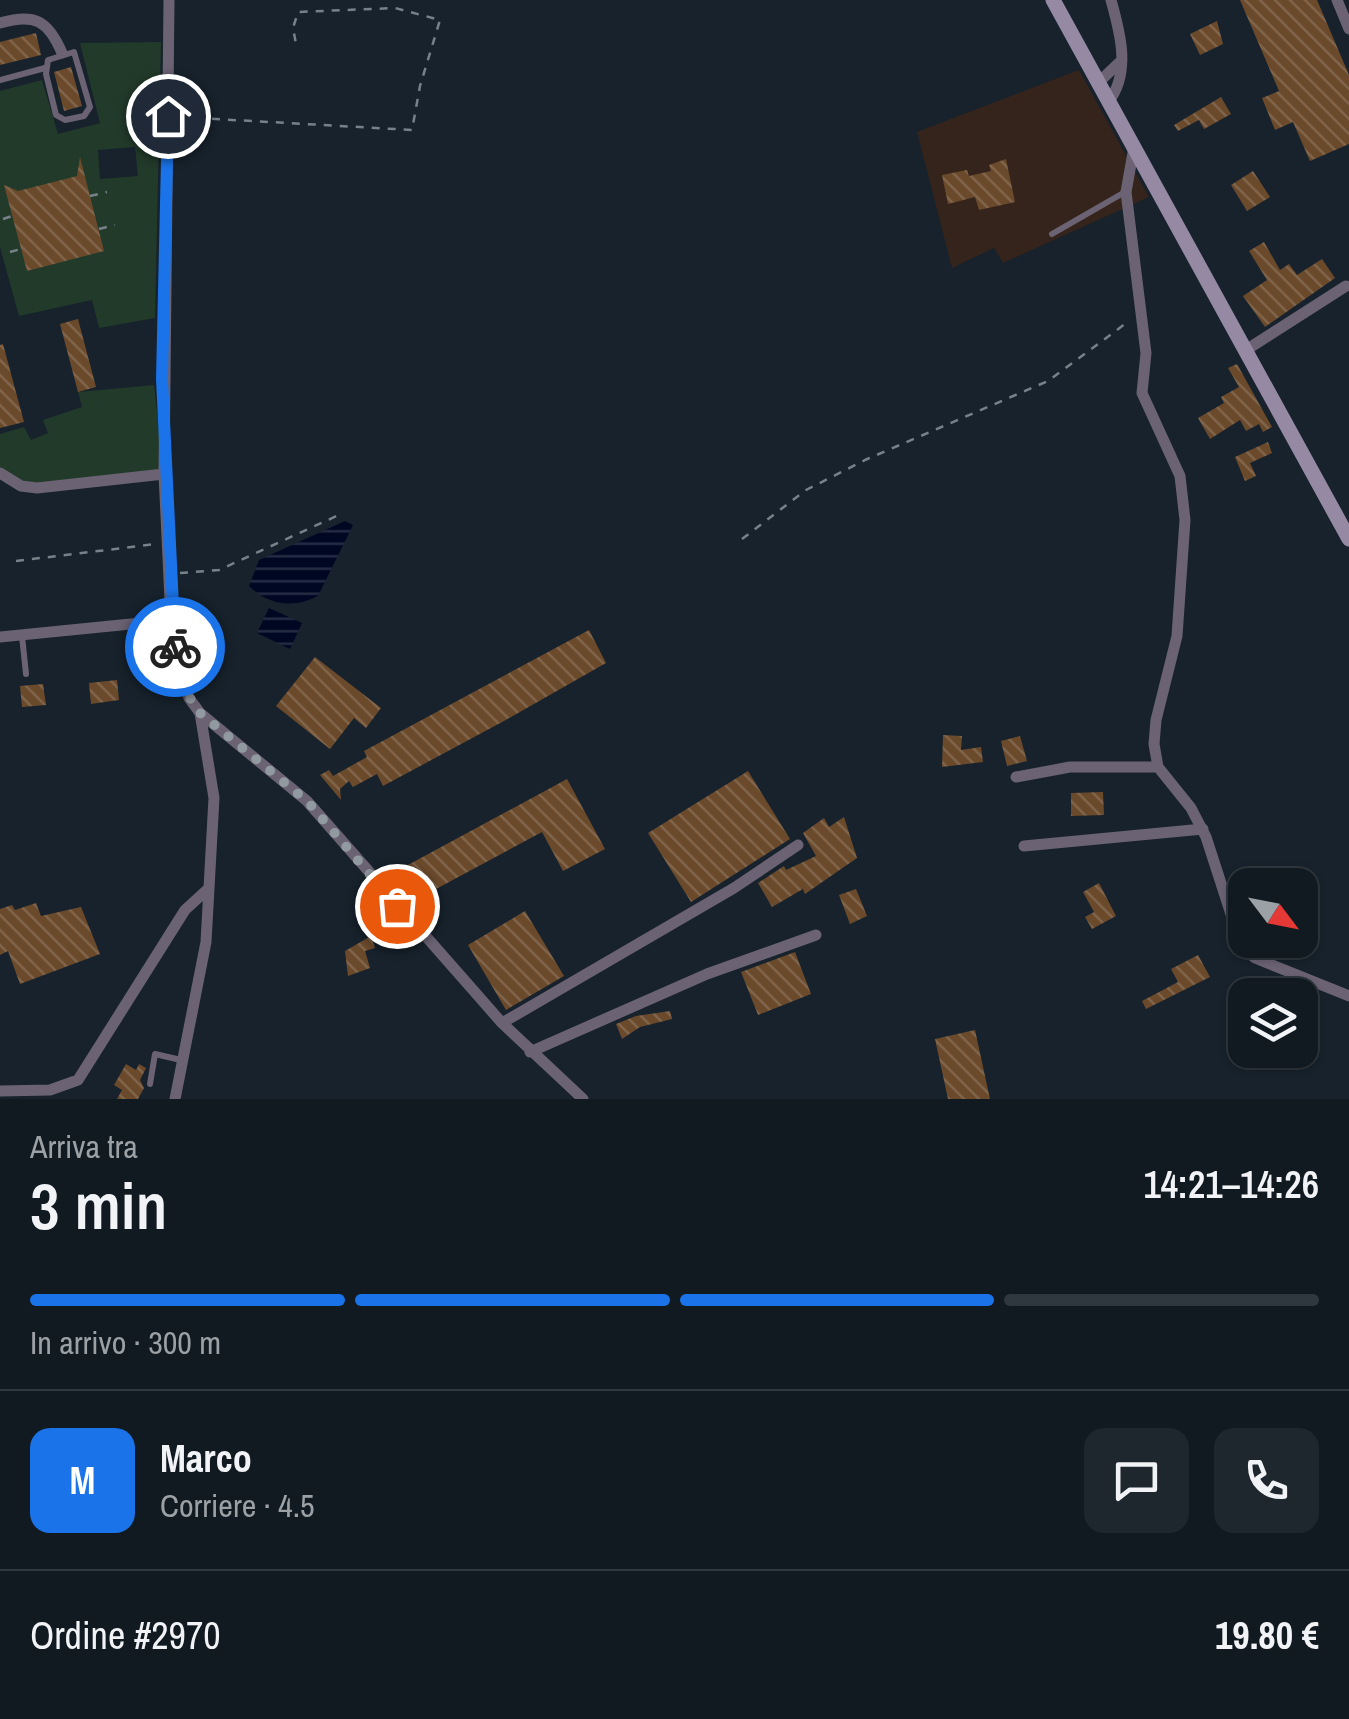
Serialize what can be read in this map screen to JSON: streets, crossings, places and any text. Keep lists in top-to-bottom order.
{
  "north": "bottom right",
  "page": {
    "heading": ["3 min", "Arriva tra", "14:21–14:26"],
    "panel": [
      "Marco",
      "Corriere · 4.5",
      "Ordine #2970",
      "19.80 €"
    ],
    "bar": "In arrivo · 300 m",
    "round": "M"
  }
}
